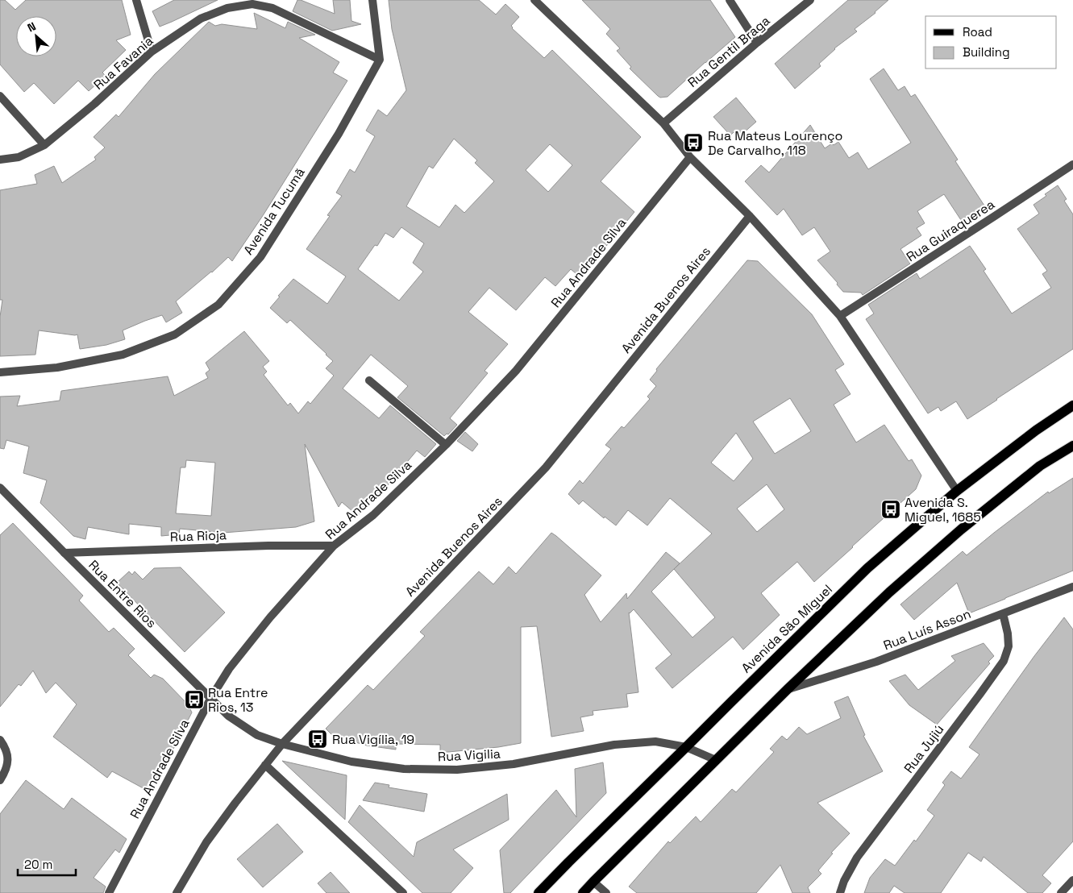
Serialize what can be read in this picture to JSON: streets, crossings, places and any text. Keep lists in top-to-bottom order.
{
  "streets": {
    "main road": ["Avenida São Miguel"],
    "street": [
      "Rua Gentil Braga",
      "Rua Favania",
      "Avenida Tucumã",
      "Rua Guiraquerea",
      "Rua Andrade Silva",
      "Avenida Buenos Aires",
      "Rua Rioja",
      "Rua Entre Rios",
      "Rua Luís Asson",
      "Rua Jujiú",
      "Rua Vigilia"
    ]
  },
  "crossings": [
    ["Rua Favania", "Avenida Tucumã"],
    ["Rua Andrade Silva", "Rua Rioja"],
    ["Rua Andrade Silva", "Rua Entre Rios"],
    ["Avenida Buenos Aires", "Rua Vigilia"],
    ["Rua Rioja", "Rua Entre Rios"],
    ["Rua Entre Rios", "Rua Vigilia"],
    ["Avenida São Miguel", "Rua Vigilia"],
    ["Rua Luís Asson", "Rua Jujiú"]
  ],
  "places": {
    "bus stop": [
      "Rua Mateus Lourenço De Carvalho, 118",
      "Avenida S. Miguel, 1685",
      "Rua Entre Rios, 13",
      "Rua Vigília, 19"
    ]
  },
  "legend": ["Road", "Building"],
  "scale_bar": "20 m",
  "north": "top left"
}
